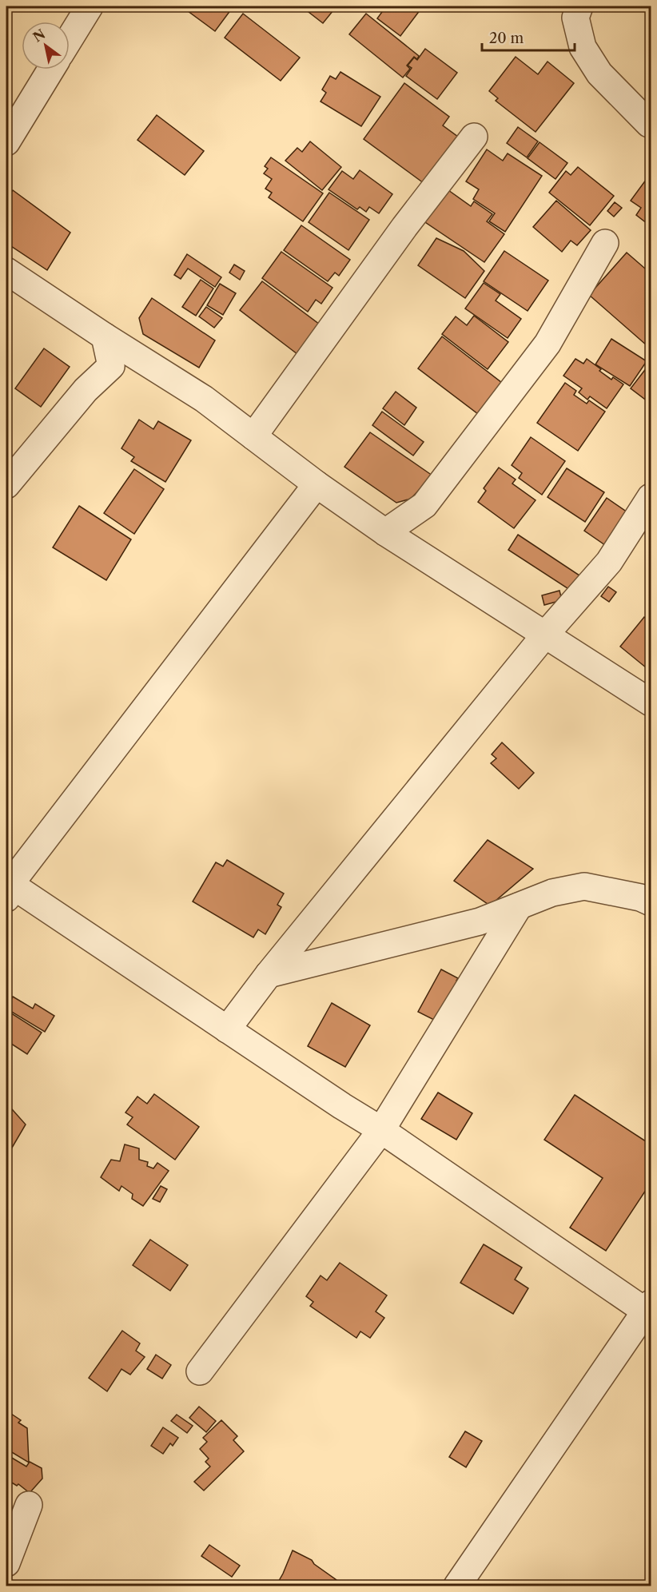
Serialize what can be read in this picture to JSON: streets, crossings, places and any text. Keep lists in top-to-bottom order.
{
  "scale_bar": "20 m",
  "north": "top left"
}
